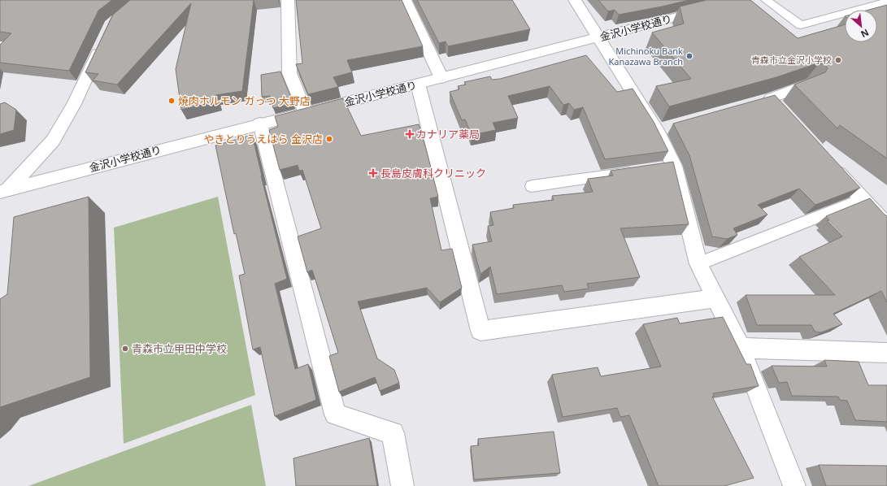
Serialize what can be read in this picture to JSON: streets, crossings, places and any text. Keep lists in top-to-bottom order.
{
  "streets": {
    "street": ["金沢小学校通り"]
  },
  "places": {
    "other": [
      "Michinoku Bank Kanazawa Branch",
      "青森市立金沢小学校",
      "焼肉ホルモン ガっつ 大野店",
      "やきとりうえはら 金沢店",
      "青森市立甲田中学校"
    ],
    "health": ["カナリア薬局", "長島皮膚科クリニック"]
  },
  "north": "bottom right"
}
